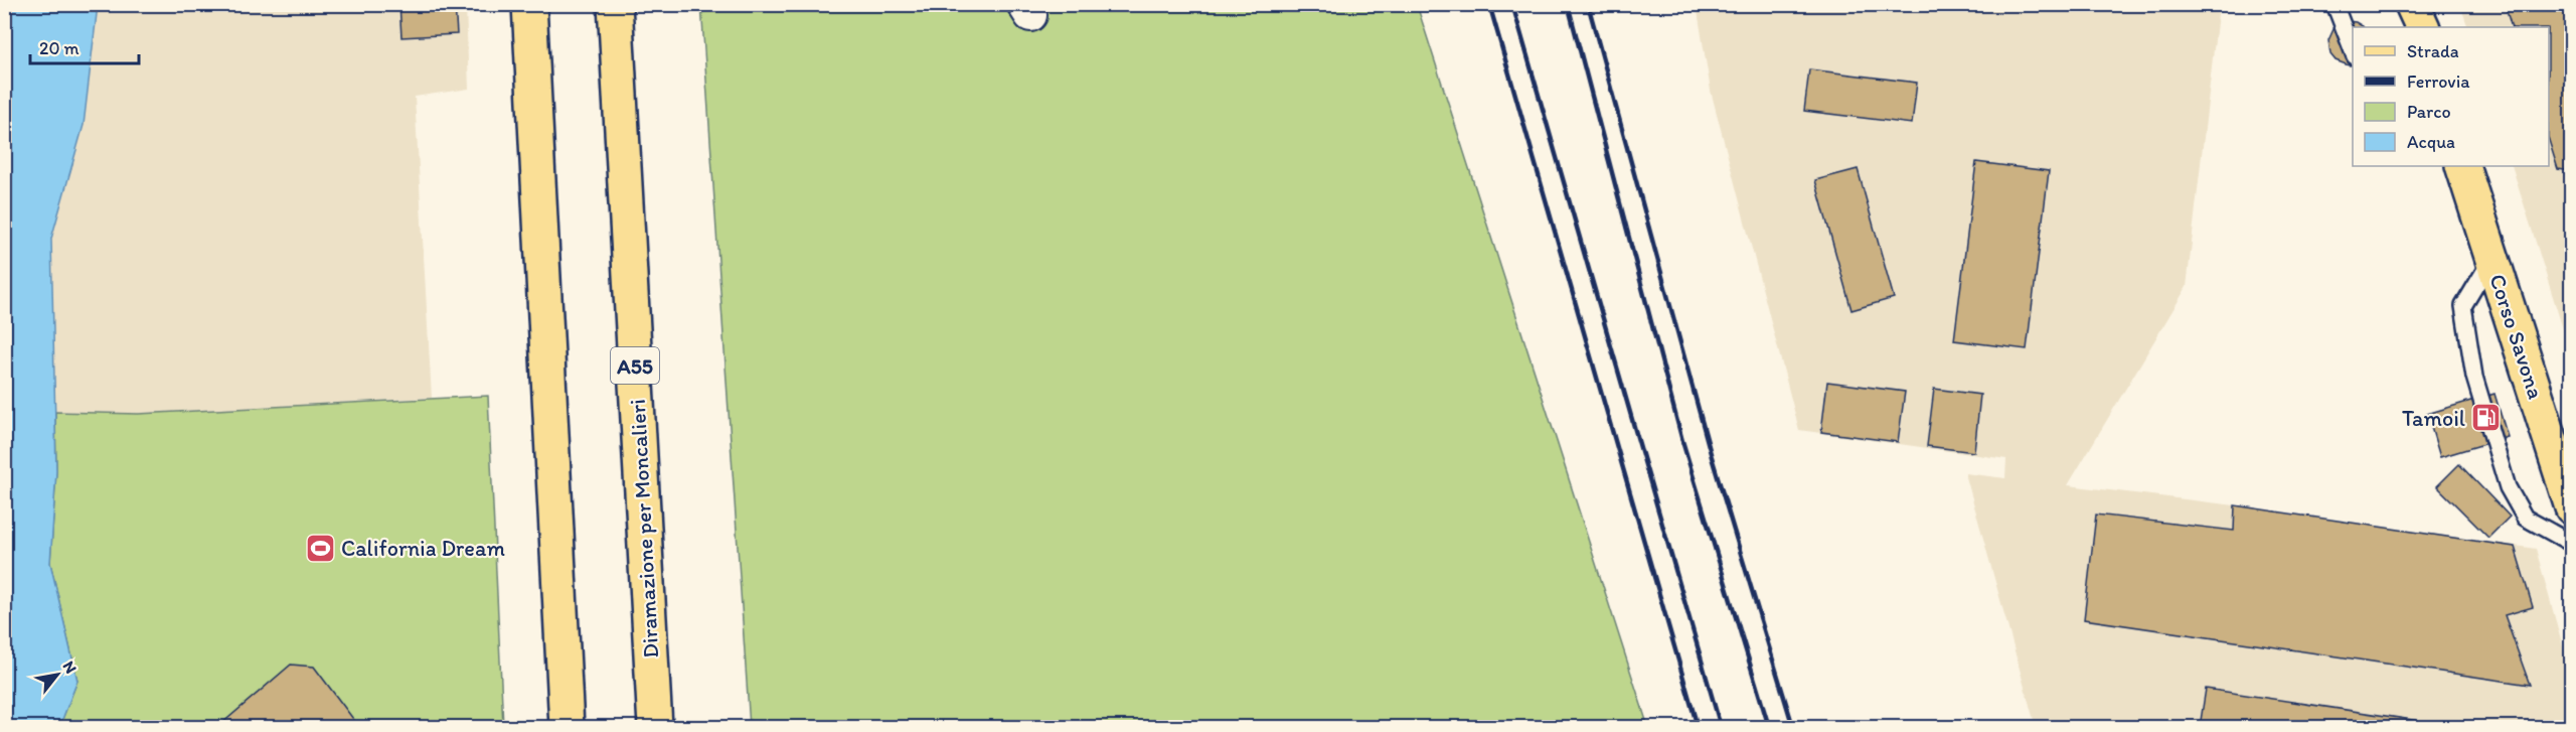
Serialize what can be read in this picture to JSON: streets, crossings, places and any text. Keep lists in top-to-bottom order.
{
  "streets": {
    "main road": ["Corso Savona", "A55", "Diramazione per Moncalieri"]
  },
  "places": {
    "fuel station": ["Tamoil"],
    "sports": ["California Dream"]
  },
  "legend": [
    "Strada",
    "Ferrovia",
    "Parco",
    "Acqua"
  ],
  "scale_bar": "20 m",
  "north": "top right"
}
